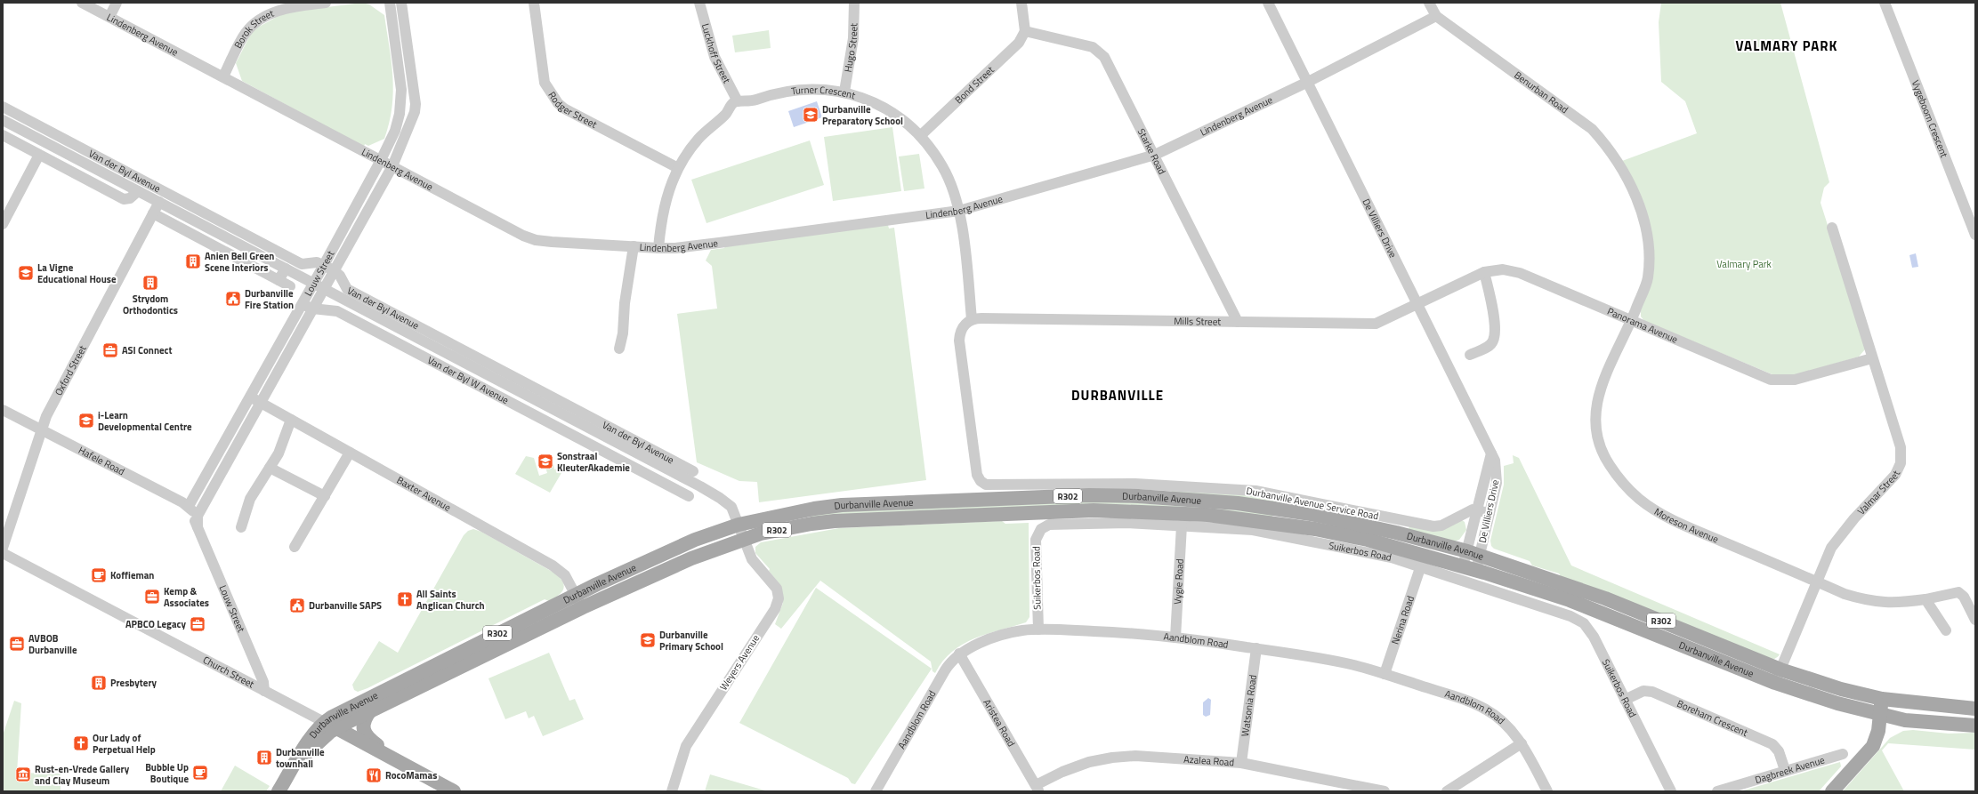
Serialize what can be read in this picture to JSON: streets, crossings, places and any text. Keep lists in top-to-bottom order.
{
  "streets": {
    "main road": ["R302", "Durbanville Avenue", "Church Street"],
    "street": [
      "Borok Street",
      "Lindenberg Avenue",
      "Hugo Street",
      "Luckhoff Street",
      "Bond Street",
      "Benurban Road",
      "Turner Crescent",
      "Rodger Street",
      "Vygeboom Crescent",
      "Starke Road",
      "Van der Byl Avenue",
      "De Villiers Drive",
      "Louw Street",
      "Mills Street",
      "Panorama Avenue",
      "Oxford Street",
      "Van der Byl W Avenue",
      "Hafele Road",
      "Valmar Street",
      "Baxter Avenue",
      "Durbanville Avenue Service Road",
      "Moreson Avenue",
      "Suikerbos Road",
      "Vygie Road",
      "Nerina Road",
      "Aandblom Road",
      "Weyers Avenue",
      "Watsonia Road",
      "Boreham Crescent",
      "Aristea Road",
      "Azalea Road",
      "Dagbreek Avenue"
    ]
  },
  "crossings": [
    ["Borok Street", "Lindenberg Avenue"],
    ["Lindenberg Avenue", "Turner Crescent"],
    ["Lindenberg Avenue", "Starke Road"],
    ["Lindenberg Avenue", "De Villiers Drive"],
    ["Lindenberg Avenue", "Louw Street"],
    ["Hugo Street", "Turner Crescent"],
    ["Luckhoff Street", "Turner Crescent"],
    ["Bond Street", "Turner Crescent"],
    ["Bond Street", "Starke Road"],
    ["Benurban Road", "Panorama Avenue"],
    ["Benurban Road", "Moreson Avenue"],
    ["Turner Crescent", "Mills Street"],
    ["Turner Crescent", "Durbanville Avenue Service Road"],
    ["Starke Road", "Mills Street"],
    ["Van der Byl Avenue", "Louw Street"],
    ["Van der Byl Avenue", "Oxford Street"],
    ["Van der Byl Avenue", "Durbanville Avenue"],
    ["Van der Byl Avenue", "Weyers Avenue"],
    ["De Villiers Drive", "Mills Street"],
    ["De Villiers Drive", "Panorama Avenue"],
    ["De Villiers Drive", "Durbanville Avenue"],
    ["De Villiers Drive", "Durbanville Avenue Service Road"],
    ["Louw Street", "Van der Byl W Avenue"],
    ["Louw Street", "Hafele Road"],
    ["Louw Street", "Baxter Avenue"],
    ["Louw Street", "Church Street"],
    ["Mills Street", "Panorama Avenue"],
    ["Mills Street", "Durbanville Avenue Service Road"],
    ["Panorama Avenue", "Valmar Street"],
    ["Panorama Avenue", "Moreson Avenue"],
    ["Oxford Street", "Hafele Road"],
    ["Valmar Street", "Durbanville Avenue"],
    ["Valmar Street", "Moreson Avenue"],
    ["Baxter Avenue", "Durbanville Avenue"],
    ["Durbanville Avenue", "Weyers Avenue"],
    ["Durbanville Avenue", "Church Street"],
    ["Suikerbos Road", "Vygie Road"],
    ["Suikerbos Road", "Nerina Road"],
    ["Suikerbos Road", "Aandblom Road"],
    ["Suikerbos Road", "Boreham Crescent"],
    ["Vygie Road", "Aandblom Road"],
    ["Nerina Road", "Aandblom Road"],
    ["Aandblom Road", "Watsonia Road"],
    ["Aandblom Road", "Aristea Road"],
    ["Watsonia Road", "Azalea Road"],
    ["Boreham Crescent", "Dagbreek Avenue"],
    ["Aristea Road", "Azalea Road"]
  ],
  "districts": ["VALMARY PARK", "DURBANVILLE"],
  "parks": ["Valmary Park"],
  "places": {
    "school or university": [
      "Durbanville Preparatory School",
      "La Vigne Educational House",
      "i-Learn Developmental Centre",
      "Sonstraal KleuterAkademie",
      "Durbanville Primary School"
    ],
    "building": [
      "Anien Bell Green Scene Interiors",
      "Strydom Orthodontics",
      "Presbytery",
      "Durbanville townhall"
    ],
    "public building": ["Durbanville Fire Station", "Durbanville SAPS"],
    "office": [
      "ASI Connect",
      "Kemp & Associates",
      "APBCO Legacy",
      "AVBOB Durbanville"
    ],
    "cafe": ["Koffieman", "Bubble Up Boutique"],
    "church": ["All Saints Anglican Church", "Our Lady of Perpetual Help"],
    "museum": ["Rust-en-Vrede Gallery and Clay Museum"],
    "restaurant": ["RocoMamas"]
  }
}
